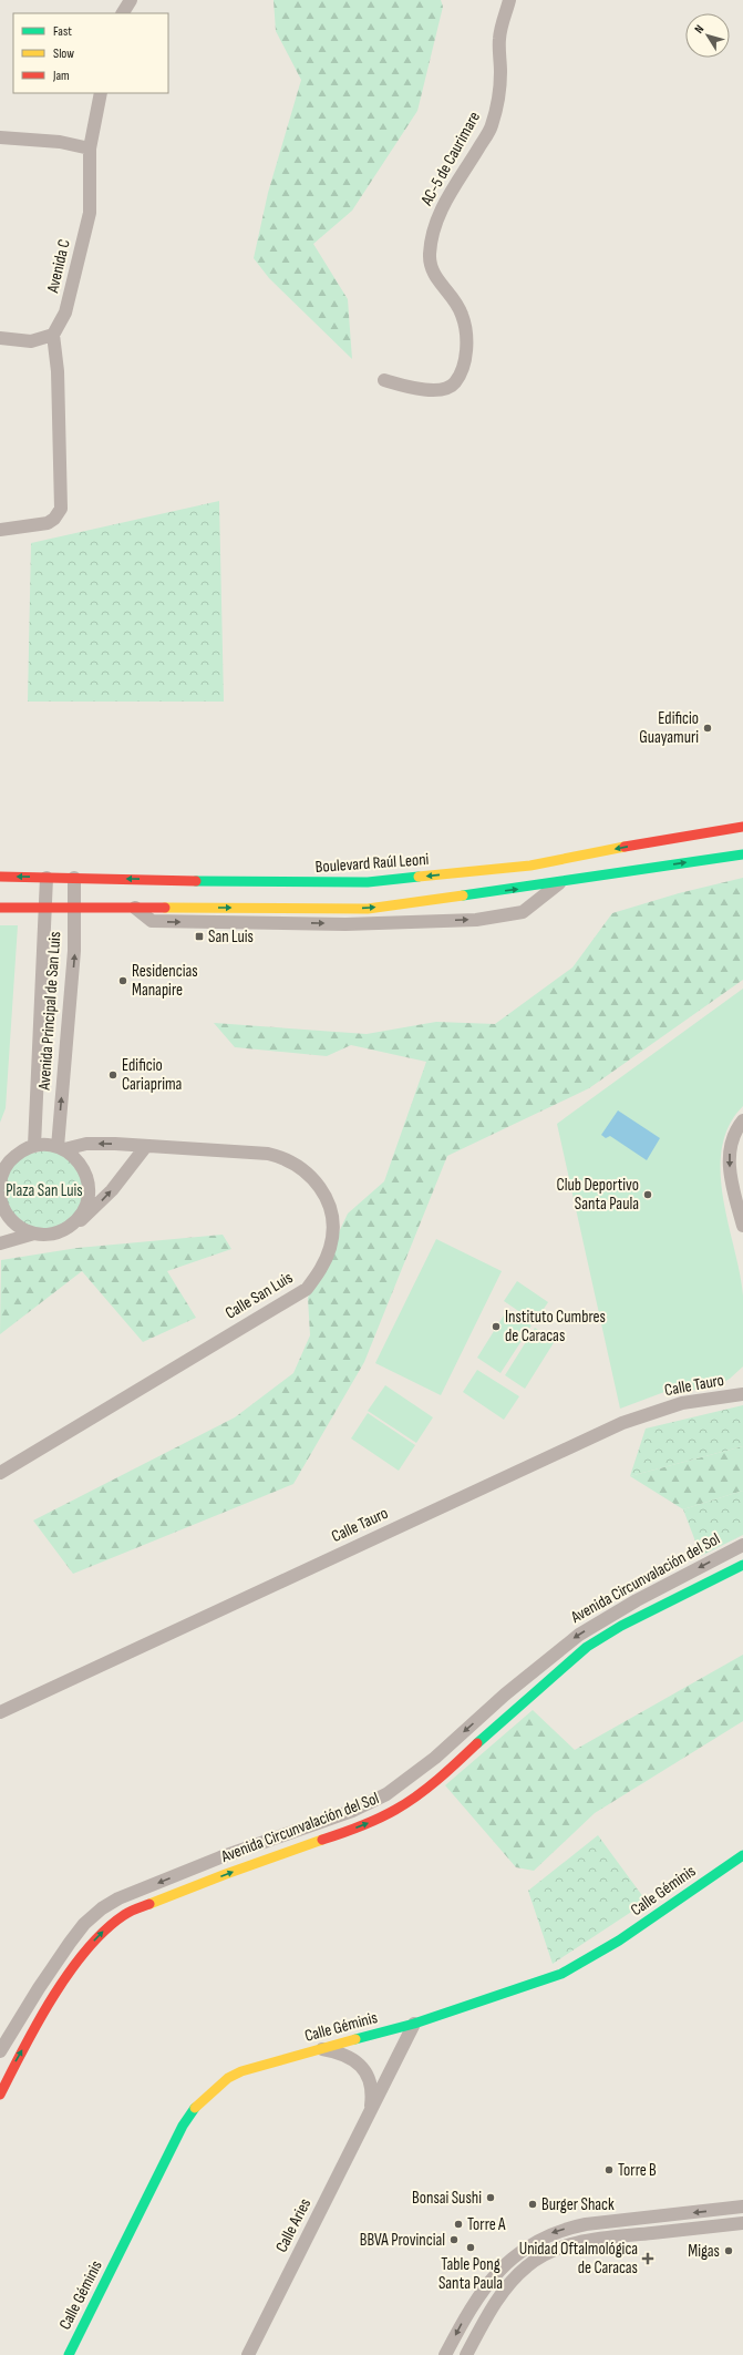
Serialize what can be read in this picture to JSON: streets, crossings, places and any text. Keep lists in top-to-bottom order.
{
  "streets": {
    "street": [
      "AC-5 de Caurimare",
      "Avenida C",
      "Boulevard Raúl Leoni",
      "Avenida Principal de San Luis",
      "Calle San Luis",
      "Calle Tauro",
      "Avenida Circunvalación del Sol",
      "Calle Géminis",
      "Calle Aries"
    ]
  },
  "crossings": [
    ["Boulevard Raúl Leoni", "Avenida Principal de San Luis"],
    ["Avenida Principal de San Luis", "Calle San Luis"],
    ["Calle Géminis", "Calle Aries"]
  ],
  "parks": ["Plaza San Luis"],
  "places": {
    "other": [
      "Edificio Guayamuri",
      "Residencias Manapire",
      "Edificio Cariaprima",
      "Club Deportivo Santa Paula",
      "Instituto Cumbres de Caracas",
      "Torre B",
      "Bonsai Sushi",
      "Burger Shack",
      "Torre A",
      "BBVA Provincial",
      "Table Pong Santa Paula",
      "Migas"
    ],
    "transit": ["San Luis"],
    "health": ["Unidad Oftalmológica de Caracas"]
  },
  "legend": ["Fast", "Slow", "Jam"],
  "north": "top left"
}
